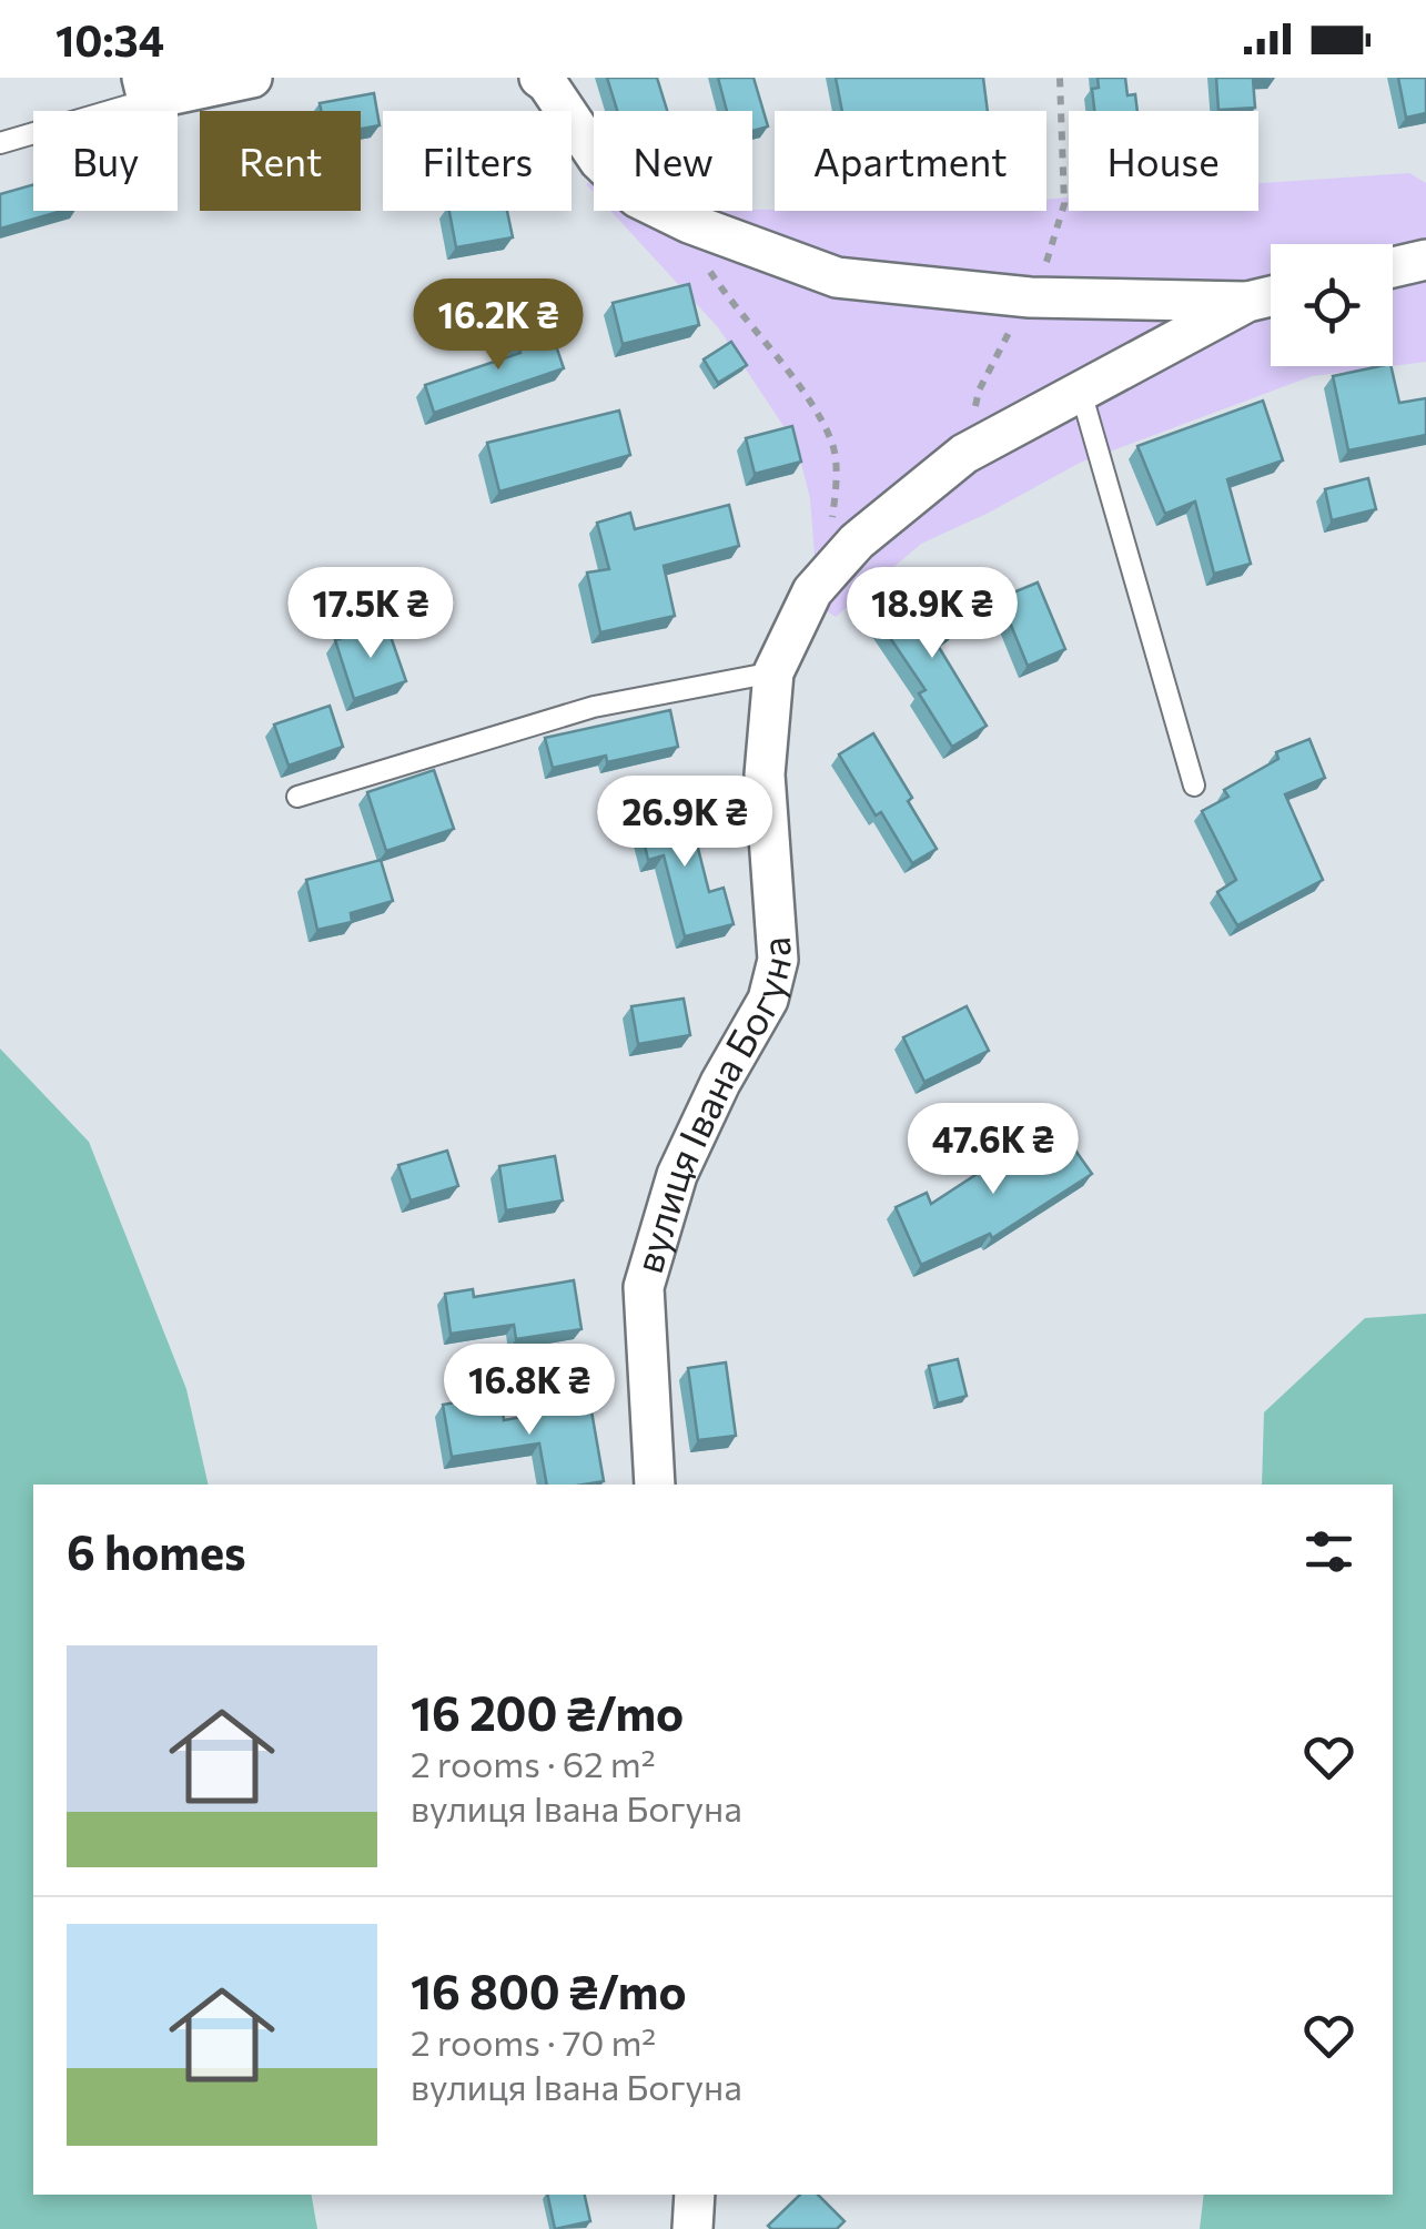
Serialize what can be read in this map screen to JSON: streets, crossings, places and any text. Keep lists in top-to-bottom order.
{
  "streets": {
    "street": ["вулиця Івана Богуна"]
  },
  "page": {
    "status": "10:34",
    "chip": [
      "Buy",
      "Rent",
      "Filters",
      "New",
      "Apartment",
      "House"
    ],
    "price": [
      "16.2K ₴",
      "17.5K ₴",
      "18.9K ₴",
      "26.9K ₴",
      "47.6K ₴",
      "16.8K ₴"
    ],
    "heading": "6 homes",
    "list": [
      {
        "name": "16 200 ₴/mo",
        "note": "2 rooms · 62 m² · вулиця Івана Богуна"
      },
      {
        "name": "16 800 ₴/mo",
        "note": "2 rooms · 70 m² · вулиця Івана Богуна"
      }
    ]
  }
}
